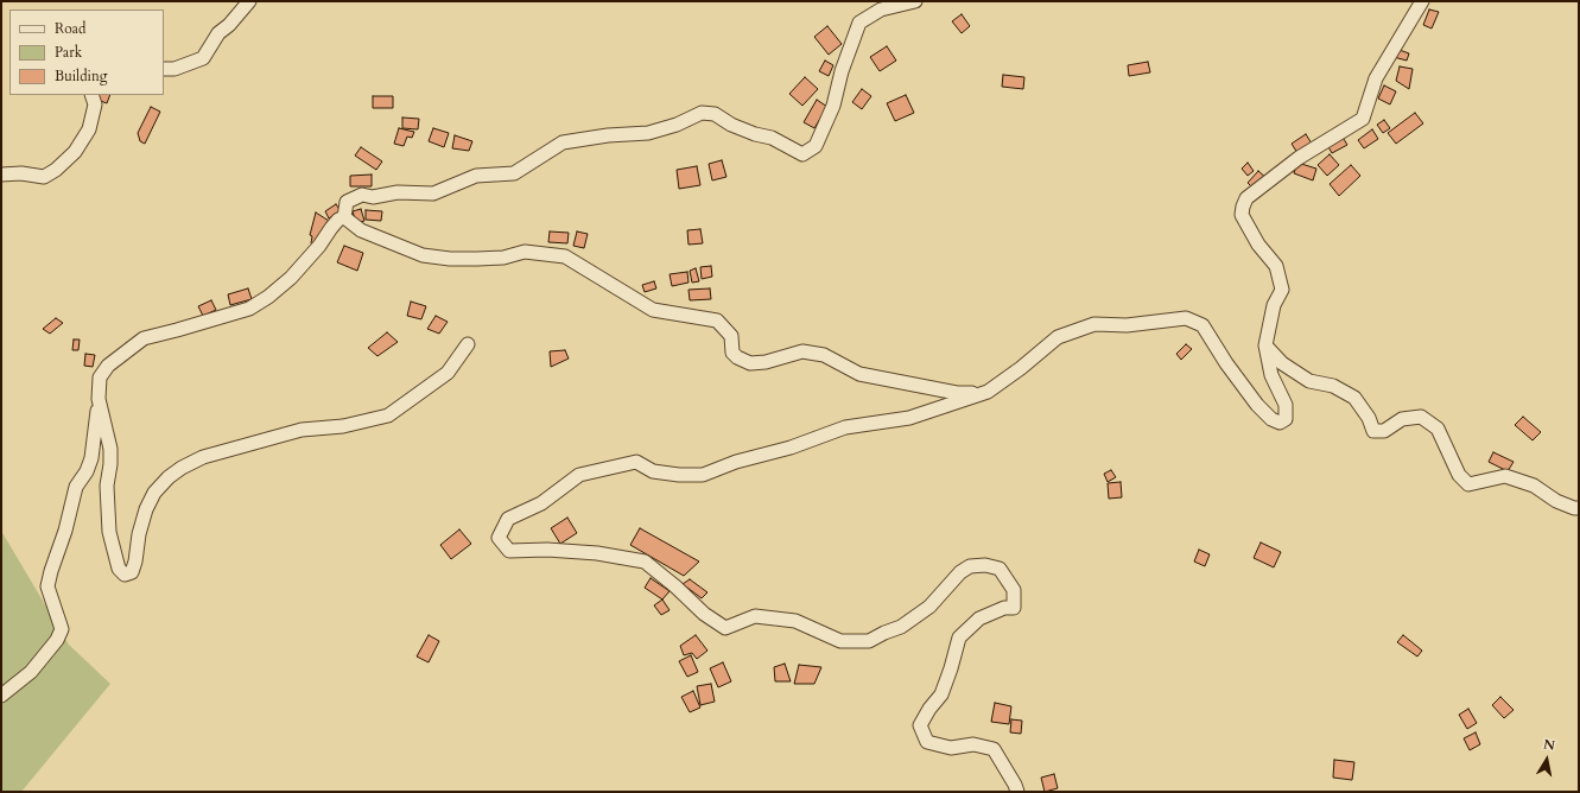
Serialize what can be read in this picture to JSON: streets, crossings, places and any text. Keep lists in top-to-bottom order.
{
  "legend": ["Road", "Park", "Building"],
  "north": "top"
}
